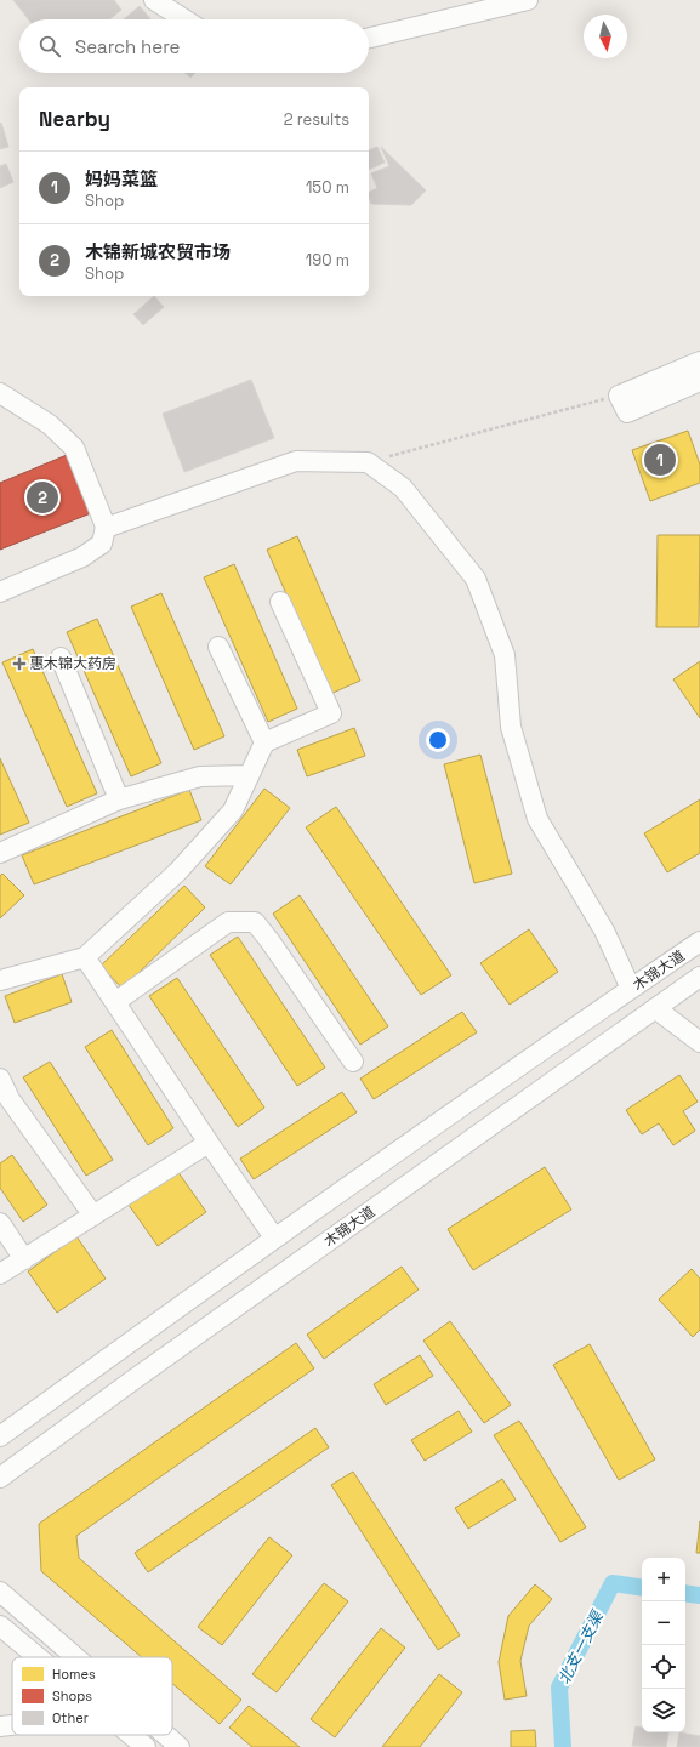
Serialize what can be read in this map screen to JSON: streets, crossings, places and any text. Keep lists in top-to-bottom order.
{
  "streets": {
    "street": ["木锦大道"]
  },
  "water": ["北支一支渠"],
  "places": {
    "health": ["惠木锦大药房"]
  },
  "legend": ["Homes", "Shops", "Other"],
  "north": "bottom",
  "page": {
    "search": "Search here",
    "heading": ["Nearby", "2 results"],
    "list": [
      {
        "mark": "1",
        "name": "妈妈菜篮",
        "note": "Shop",
        "value": "150 m"
      },
      {
        "mark": "2",
        "name": "木锦新城农贸市场",
        "note": "Shop",
        "value": "190 m"
      }
    ],
    "pins": ["1", "2"],
    "map_buttons": ["+", "−"]
  }
}
